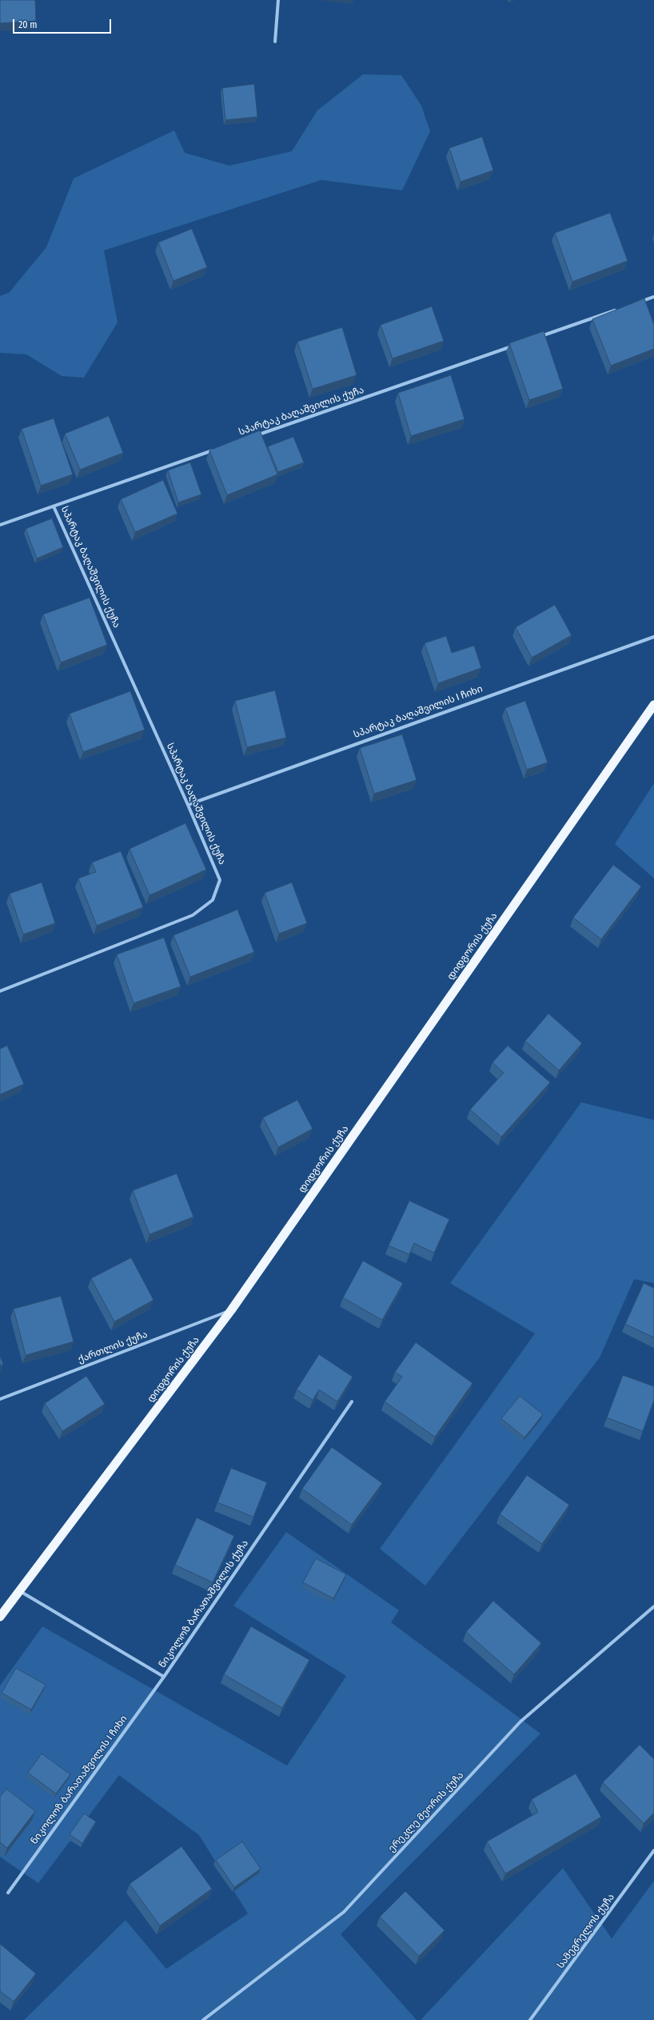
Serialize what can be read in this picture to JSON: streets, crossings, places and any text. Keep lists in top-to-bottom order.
{
  "streets": {
    "highway": ["დიდგორის ქუჩა"],
    "street": [
      "სპარტაკ ბაღაშვილის ქუჩა",
      "სპარტაკ ბაღაშვილის I ჩიხი",
      "ქართლის ქუჩა",
      "ნიკოლოზ ბარათაშვილის ქუჩა",
      "ნიკოლოზ ბარათაშვილის I ჩიხი",
      "ერეკლე მეორის ქუჩა",
      "სამეგრელოს ქუჩა"
    ]
  },
  "crossings": [
    ["სპარტაკ ბაღაშვილის ქუჩა", "სპარტაკ ბაღაშვილის I ჩიხი"],
    ["დიდგორის ქუჩა", "ქართლის ქუჩა"],
    ["დიდგორის ქუჩა", "ნიკოლოზ ბარათაშვილის ქუჩა"],
    ["ნიკოლოზ ბარათაშვილის ქუჩა", "ნიკოლოზ ბარათაშვილის I ჩიხი"]
  ],
  "scale_bar": "20 m"
}
